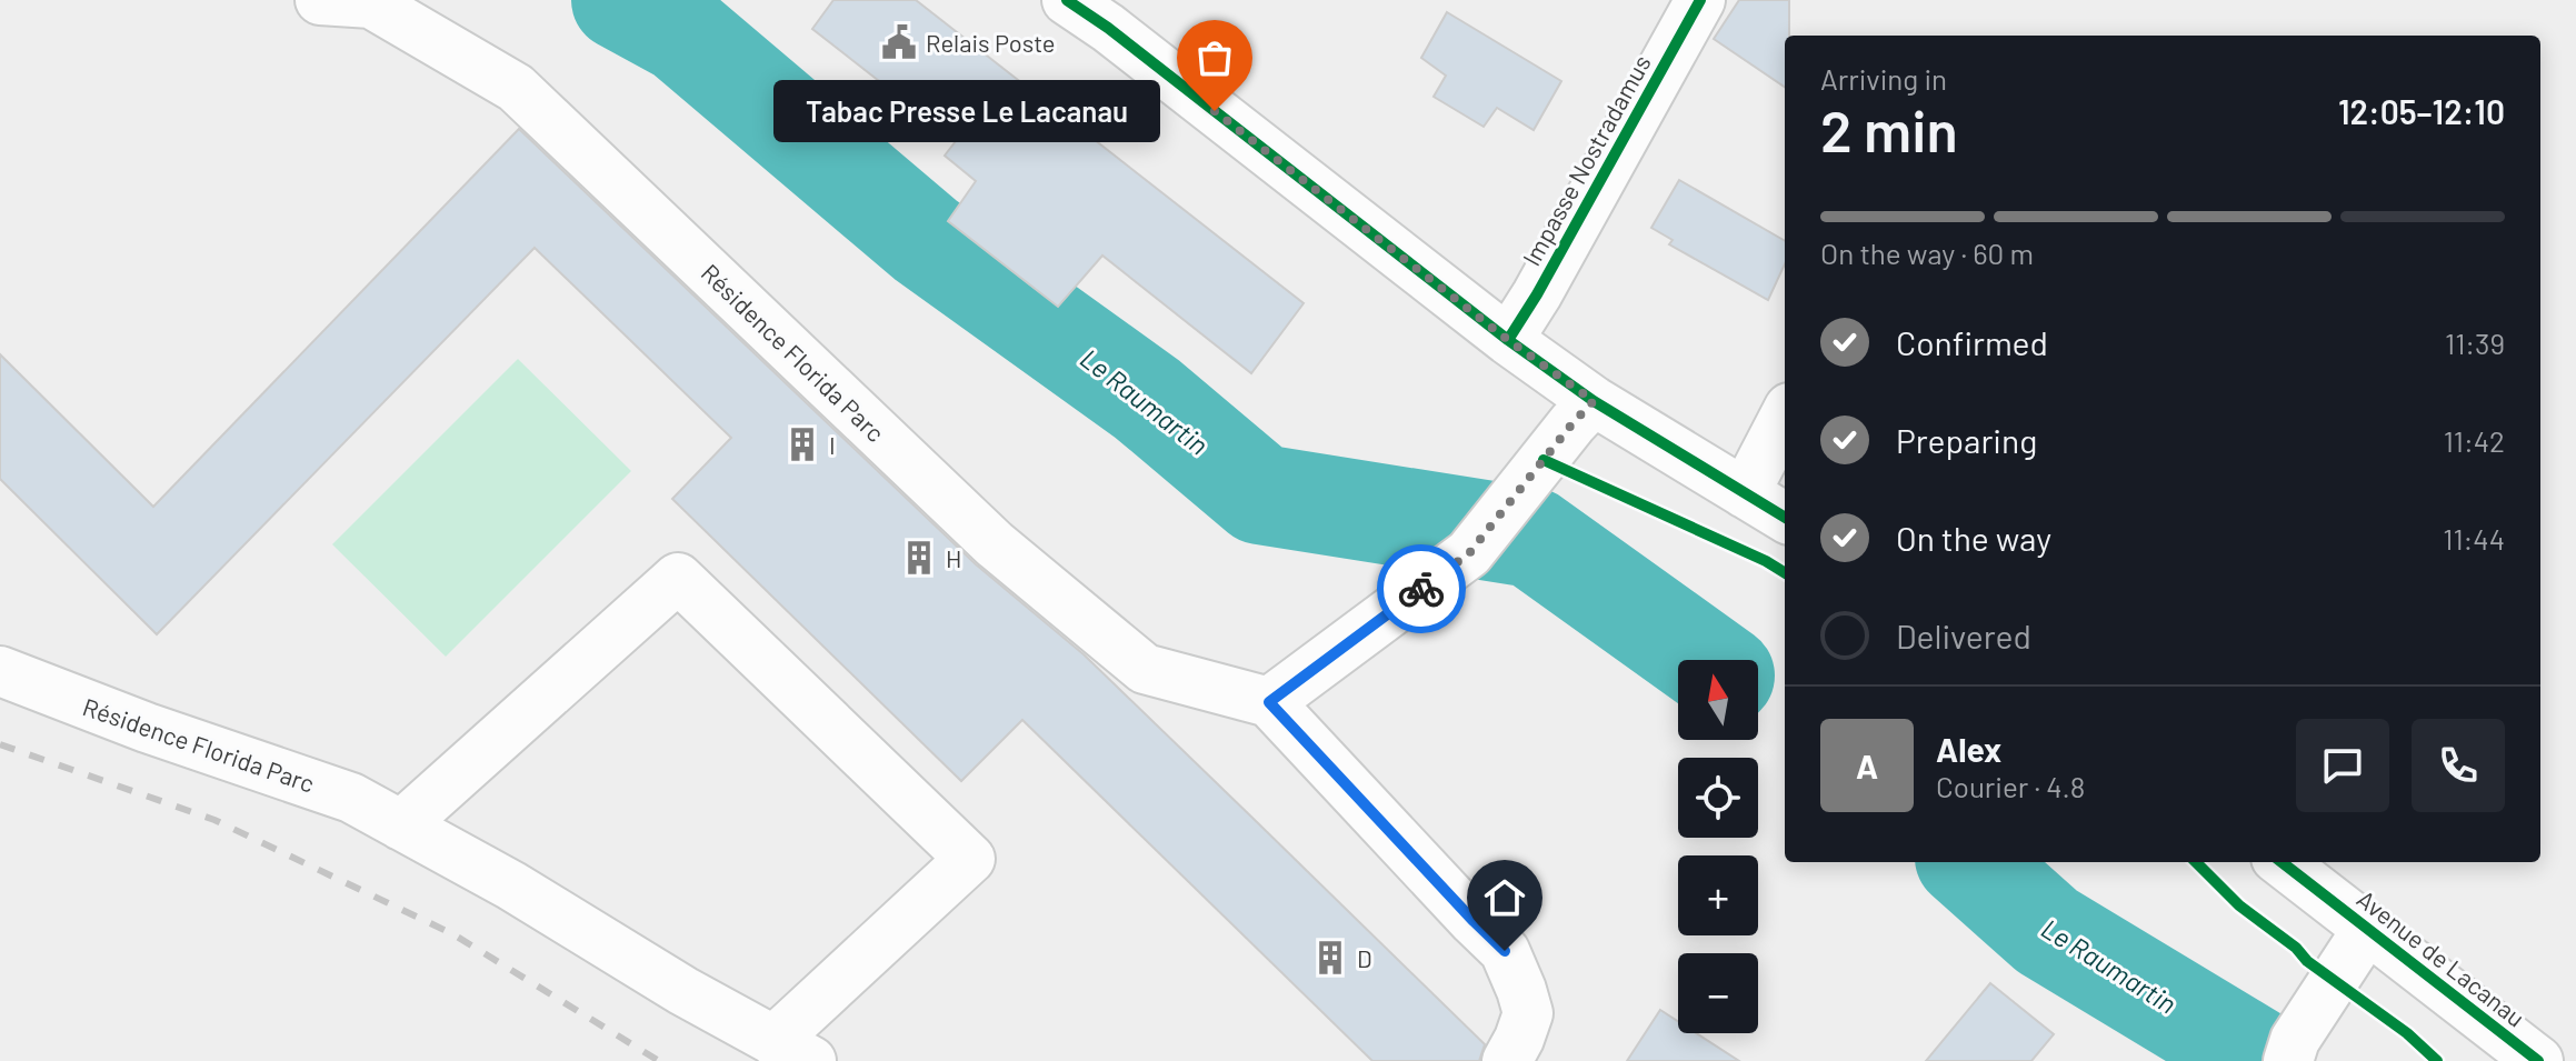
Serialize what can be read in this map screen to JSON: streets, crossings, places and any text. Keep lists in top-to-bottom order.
{
  "streets": {
    "street": ["Impasse Nostradamus", "Résidence Florida Parc", "Avenue de Lacanau"]
  },
  "water": ["Le Raumartin"],
  "places": {
    "public building": ["Relais Poste"],
    "other": ["Tabac Presse Le Lacanau"],
    "building": ["I", "H", "D"]
  },
  "north": "top",
  "page": {
    "heading": ["2 min", "Arriving in", "12:05–12:10"],
    "panel": ["Alex", "Courier · 4.8"],
    "bubble": "Tabac Presse Le Lacanau",
    "bar": "On the way · 60 m",
    "list": [
      ["Confirmed", "11:39"],
      ["Preparing", "11:42"],
      ["On the way", "11:44"],
      "Delivered"
    ],
    "map_buttons": ["+", "−"],
    "round": "A"
  }
}
